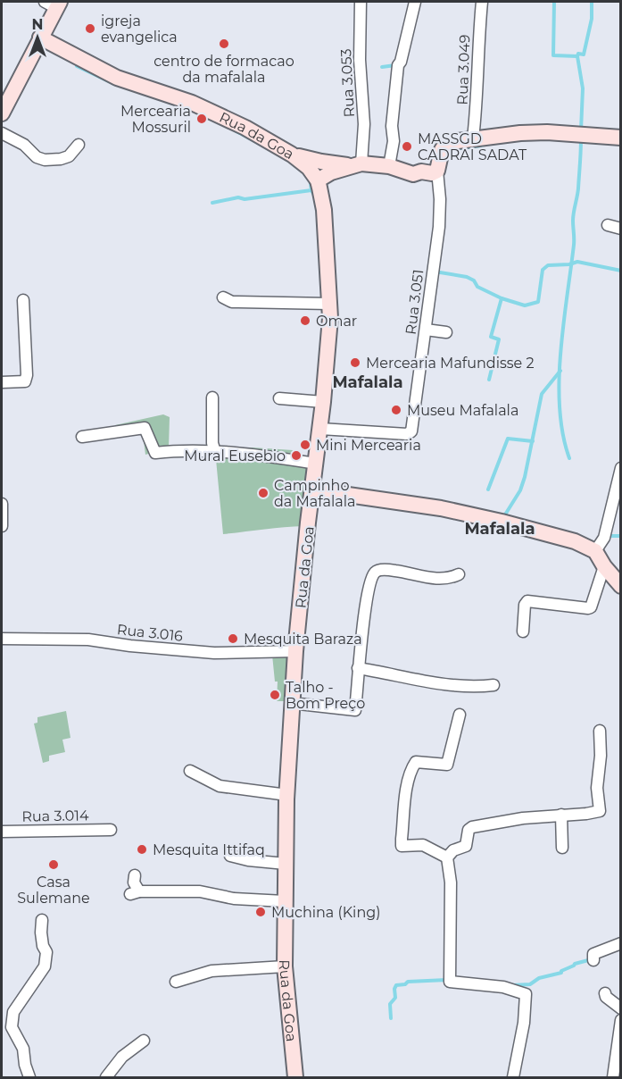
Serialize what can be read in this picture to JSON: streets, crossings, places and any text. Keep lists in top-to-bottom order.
{
  "streets": {
    "street": [
      "Rua 3.049",
      "Rua 3.053",
      "Rua da Goa",
      "Rua 3.051",
      "Rua 3.016",
      "Rua 3.014"
    ]
  },
  "crossings": [
    ["Rua da Goa", "Rua 3.051"],
    ["Rua da Goa", "Rua 3.016"]
  ],
  "districts": ["Mafalala", "Mafalala"],
  "places": [
    "igreja evangelica",
    "centro de formacao da mafalala",
    "Mercearia Mossuril",
    "MASSGD CADRAI SADAT",
    "Omar",
    "Mercearia Mafundisse 2",
    "Museu Mafalala",
    "Mini Mercearia",
    "Mural Eusebio",
    "Campinho da Mafalala",
    "Mesquita Baraza",
    "Talho - Bom Preço",
    "Mesquita Ittifaq",
    "Casa Sulemane",
    "Muchina (King)"
  ],
  "north": "top"
}
